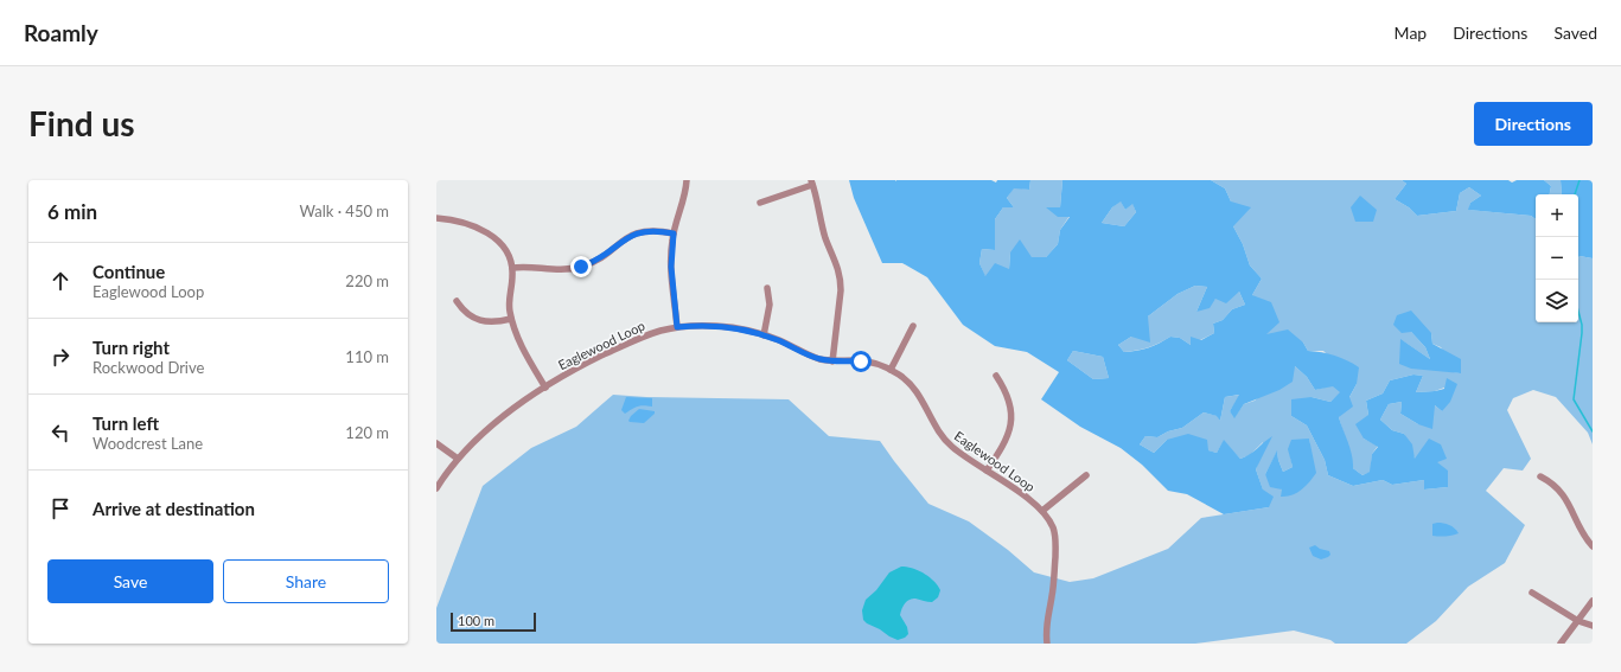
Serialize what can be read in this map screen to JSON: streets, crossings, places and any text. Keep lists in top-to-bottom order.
{
  "streets": {
    "street": ["Eaglewood Loop"]
  },
  "scale_bar": "100 m",
  "page": {
    "header": "Roamly",
    "nav": ["Map", "Directions", "Saved"],
    "buttons": [
      "Directions",
      ["Save", "Share"]
    ],
    "title": "Find us",
    "heading": ["6 min", "Walk · 450 m"],
    "map_buttons": ["+", "−"],
    "list": [
      ["Continue", "Eaglewood Loop", "220 m"],
      ["Turn right", "Rockwood Drive", "110 m"],
      ["Turn left", "Woodcrest Lane", "120 m"],
      "Arrive at destination"
    ],
    "scale": "100 m"
  }
}
